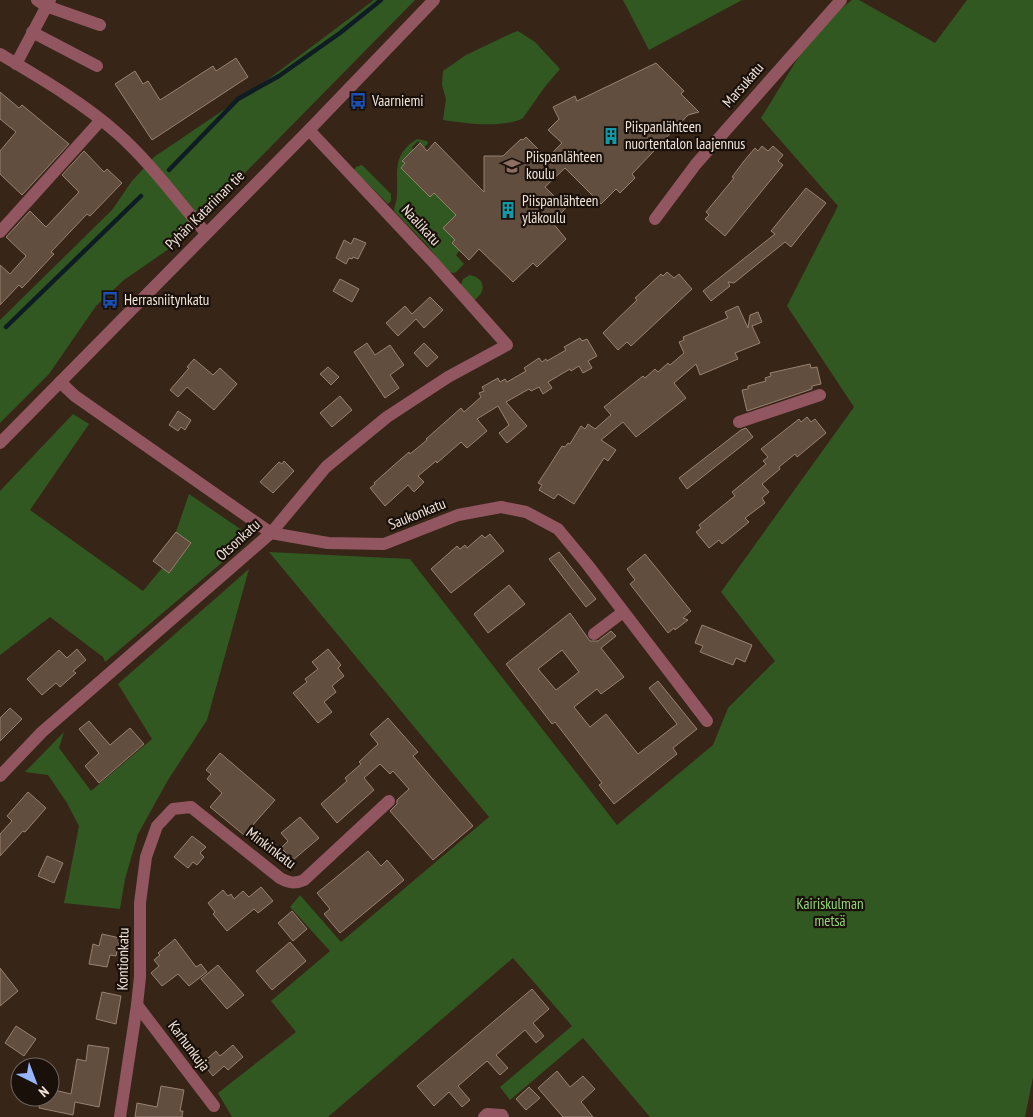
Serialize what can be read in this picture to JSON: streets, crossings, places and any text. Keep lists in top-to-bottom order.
{
  "streets": {
    "street": [
      "Marsukatu",
      "Pyhän Katariinan tie",
      "Naalikatu",
      "Saukonkatu",
      "Otsonkatu",
      "Minkinkatu",
      "Kontionkatu",
      "Karhunkuja"
    ]
  },
  "crossings": [
    ["Pyhän Katariinan tie", "Naalikatu"],
    ["Pyhän Katariinan tie", "Saukonkatu"],
    ["Naalikatu", "Otsonkatu"],
    ["Saukonkatu", "Otsonkatu"],
    ["Minkinkatu", "Kontionkatu"],
    ["Kontionkatu", "Karhunkuja"]
  ],
  "parks": ["Kairiskulman metsä"],
  "places": {
    "bus stop": ["Vaarniemi", "Herrasniitynkatu"],
    "building": ["Piispanlähteen nuortentalon laajennus", "Piispanlähteen yläkoulu"],
    "school or university": ["Piispanlähteen koulu"]
  },
  "north": "bottom right"
}
